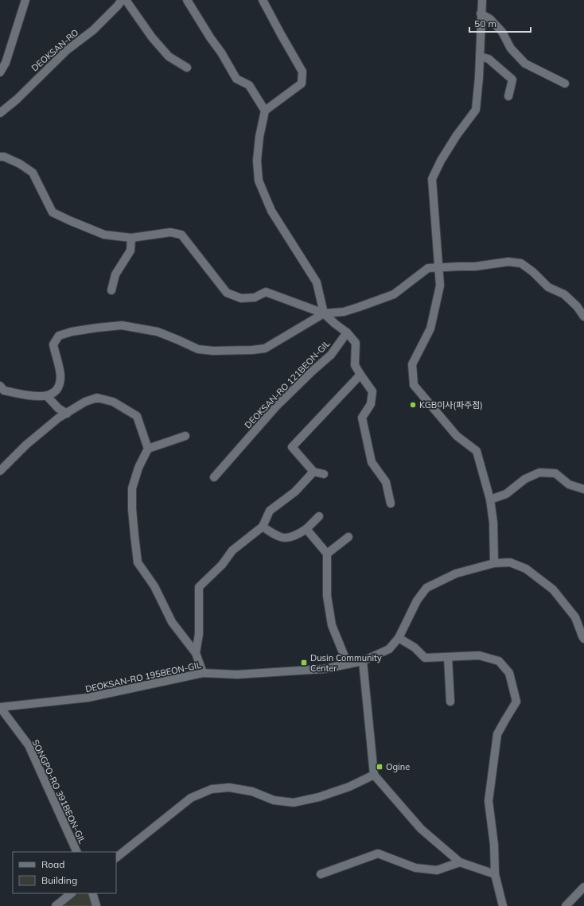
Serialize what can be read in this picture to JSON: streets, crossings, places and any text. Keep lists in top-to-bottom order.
{
  "streets": {
    "street": [
      "DEOKSAN-RO",
      "DEOKSAN-RO 121BEON-GIL",
      "DEOKSAN-RO 195BEON-GIL",
      "SONGPO-RO 391BEON-GIL"
    ]
  },
  "crossings": [
    ["DEOKSAN-RO 195BEON-GIL", "SONGPO-RO 391BEON-GIL"]
  ],
  "places": {
    "other": ["KGB이사(파주점)"],
    "transit": ["Dusin Community Center", "Ogine"]
  },
  "legend": ["Road", "Building"],
  "scale_bar": "50 m"
}
